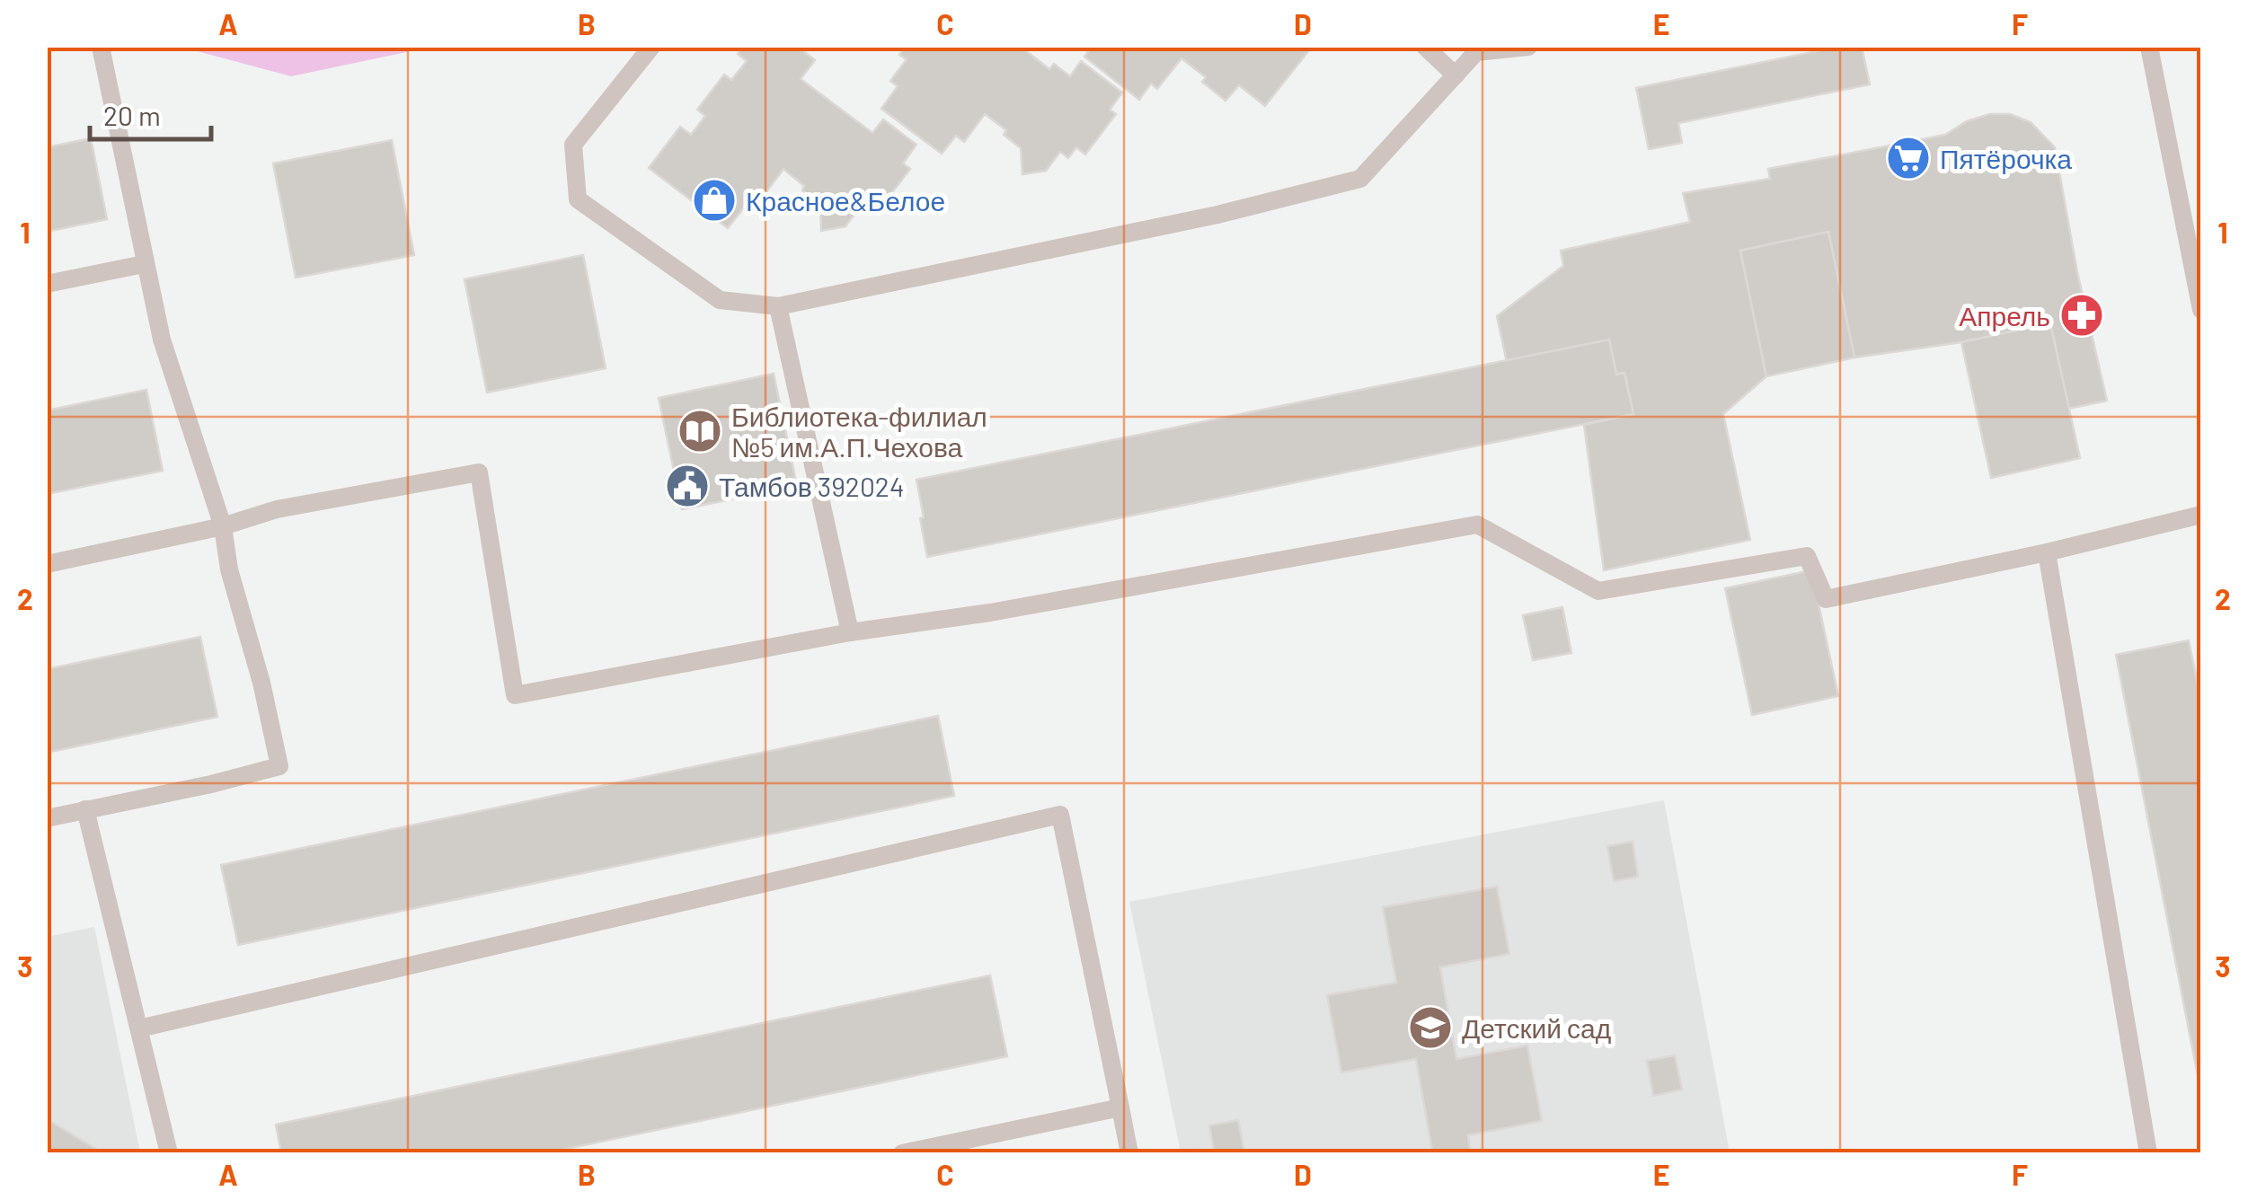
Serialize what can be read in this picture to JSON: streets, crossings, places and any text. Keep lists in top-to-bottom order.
{
  "places": {
    "supermarket": ["Пятёрочка"],
    "shop": ["Красное&Белое"],
    "pharmacy": ["Апрель"],
    "library": ["Библиотека-филиал №5 им.А.П.Чехова"],
    "public building": ["Тамбов 392024"],
    "school or university": ["Детский сад"]
  },
  "scale_bar": "20 m",
  "grid": {
    "columns": [
      "A",
      "B",
      "C",
      "D",
      "E",
      "F"
    ],
    "rows": ["1", "2", "3"]
  }
}
